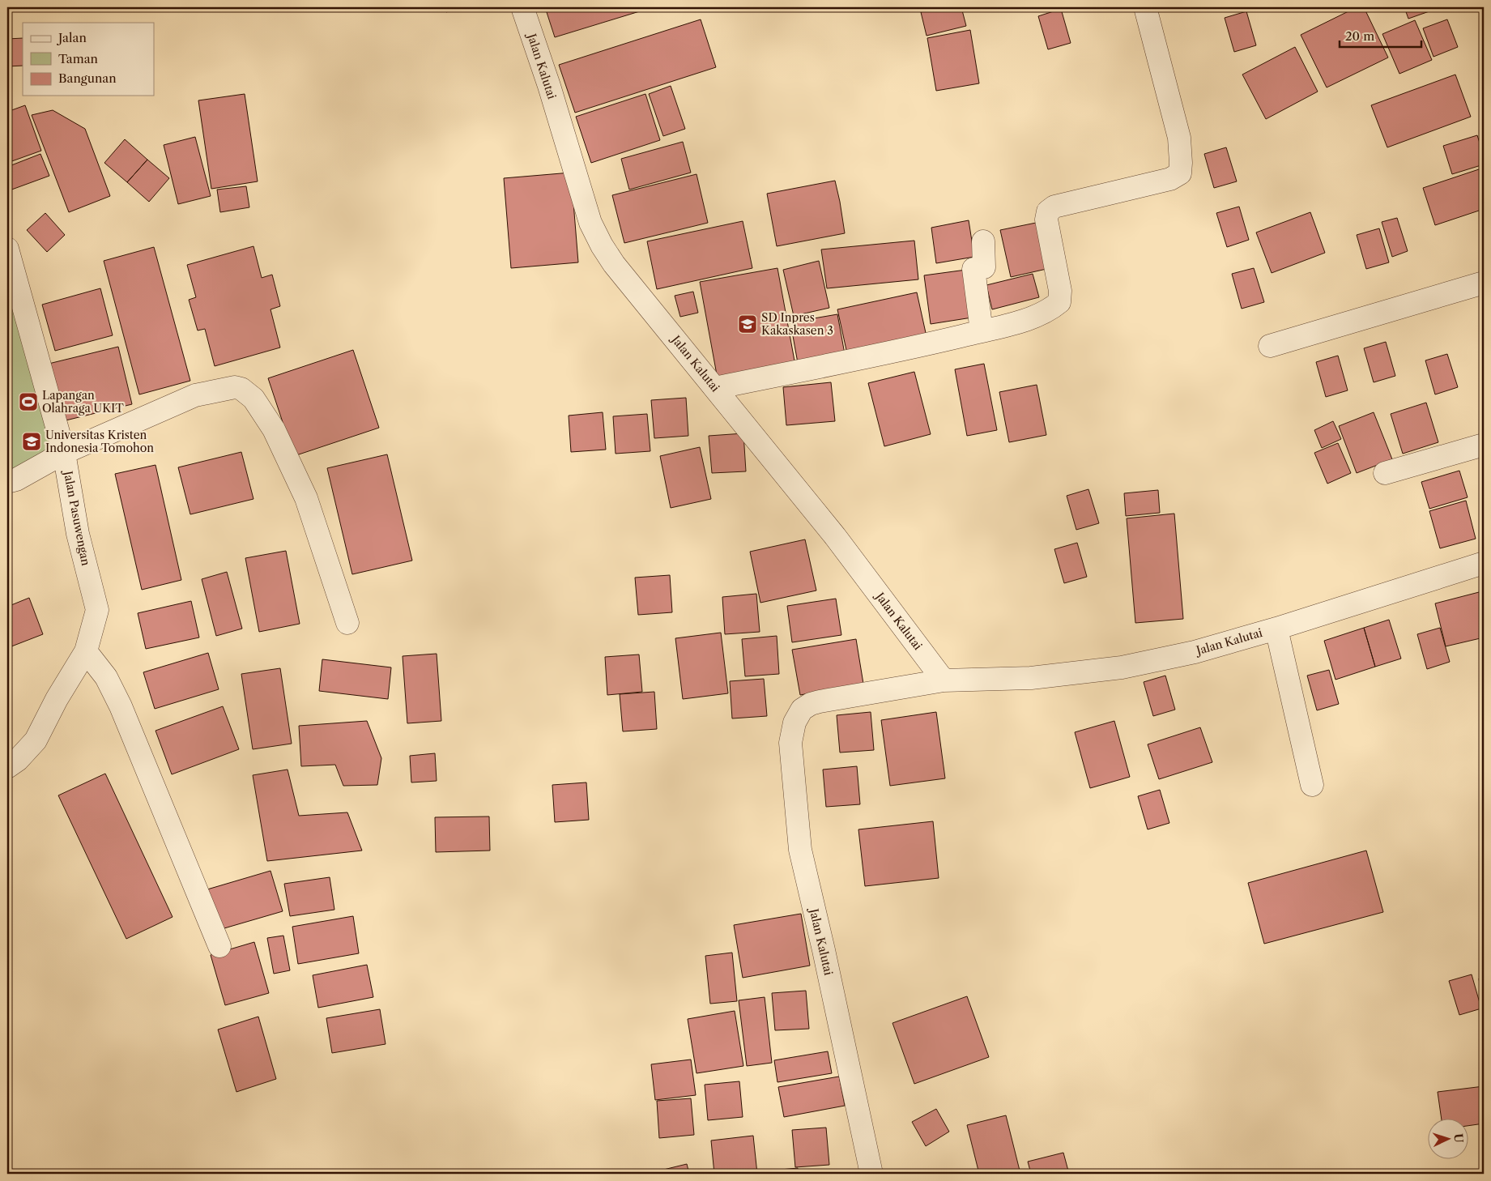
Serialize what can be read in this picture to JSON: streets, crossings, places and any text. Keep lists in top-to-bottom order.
{
  "streets": {
    "street": ["Jalan Kalutai", "Jalan Pasuwengan"]
  },
  "places": {
    "school or university": ["SD Inpres Kakaskasen 3", "Universitas Kristen Indonesia Tomohon"],
    "sports": ["Lapangan Olahraga UKIT"]
  },
  "legend": ["Jalan", "Taman", "Bangunan"],
  "scale_bar": "20 m",
  "north": "right"
}
